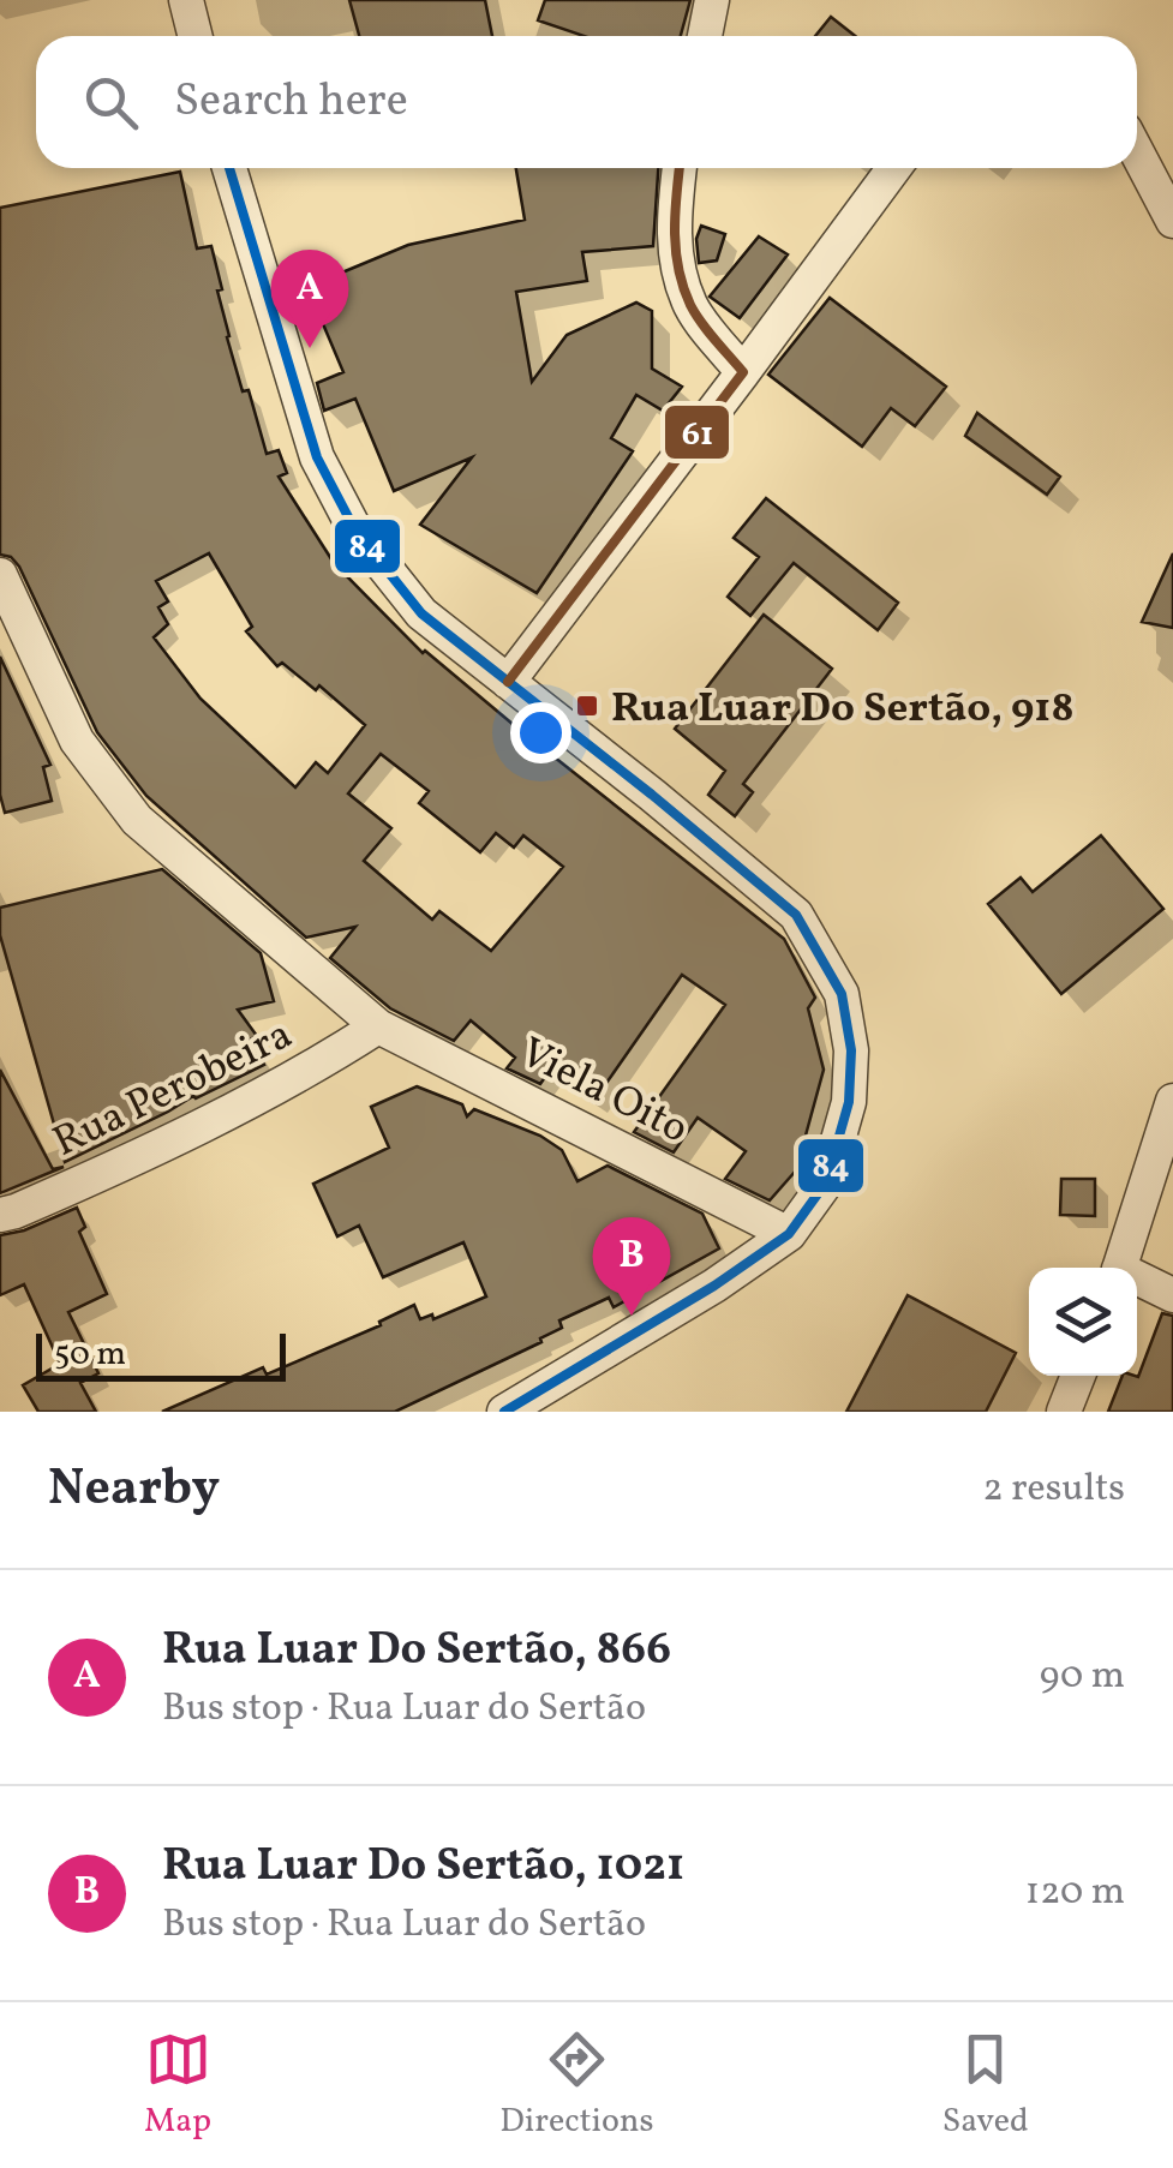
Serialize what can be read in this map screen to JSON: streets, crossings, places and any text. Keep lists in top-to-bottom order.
{
  "streets": {
    "street": ["Rua Perobeira", "Viela Oito"]
  },
  "crossings": [
    ["Rua Perobeira", "Viela Oito"]
  ],
  "places": {
    "transit": ["Rua Luar Do Sertão, 918"]
  },
  "lines": ["transit line 84", "transit line 61"],
  "scale_bar": "50 m",
  "page": {
    "search": "Search here",
    "pins": ["A", "B"],
    "scale": "50 m",
    "heading": ["Nearby", "2 results"],
    "list": [
      {
        "mark": "A",
        "name": "Rua Luar Do Sertão, 866",
        "note": "Bus stop · Rua Luar do Sertão",
        "value": "90 m"
      },
      {
        "mark": "B",
        "name": "Rua Luar Do Sertão, 1021",
        "note": "Bus stop · Rua Luar do Sertão",
        "value": "120 m"
      }
    ],
    "nav": ["Map", "Directions", "Saved"]
  }
}
